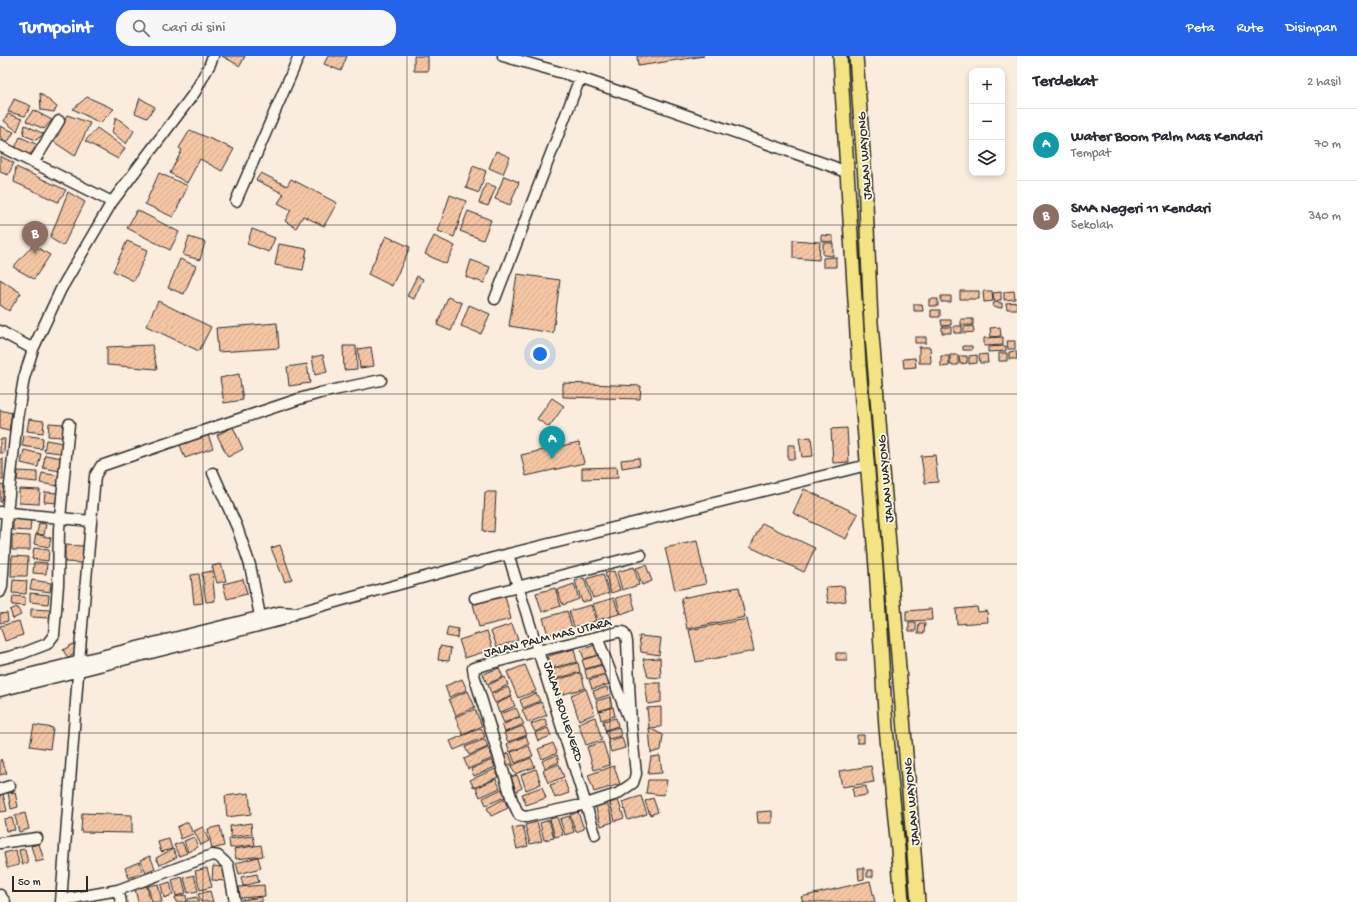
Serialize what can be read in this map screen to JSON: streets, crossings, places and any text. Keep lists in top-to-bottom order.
{
  "streets": {
    "main road": ["JALAN WAYONG"],
    "street": ["JALAN PALM MAS UTARA", "JALAN BOULEVERD"]
  },
  "crossings": [
    ["JALAN PALM MAS UTARA", "JALAN BOULEVERD"]
  ],
  "scale_bar": "50 m",
  "page": {
    "header": "Turnpoint",
    "search": "Cari di sini",
    "nav": ["Peta", "Rute", "Disimpan"],
    "heading": ["Terdekat", "2 hasil"],
    "map_buttons": ["+", "−"],
    "list": [
      {
        "mark": "A",
        "name": "Water Boom Palm Mas Kendari",
        "note": "Tempat",
        "value": "70 m"
      },
      {
        "mark": "B",
        "name": "SMA Negeri 11 Kendari",
        "note": "Sekolah",
        "value": "340 m"
      }
    ],
    "pins": ["B", "A"],
    "scale": "50 m"
  }
}
